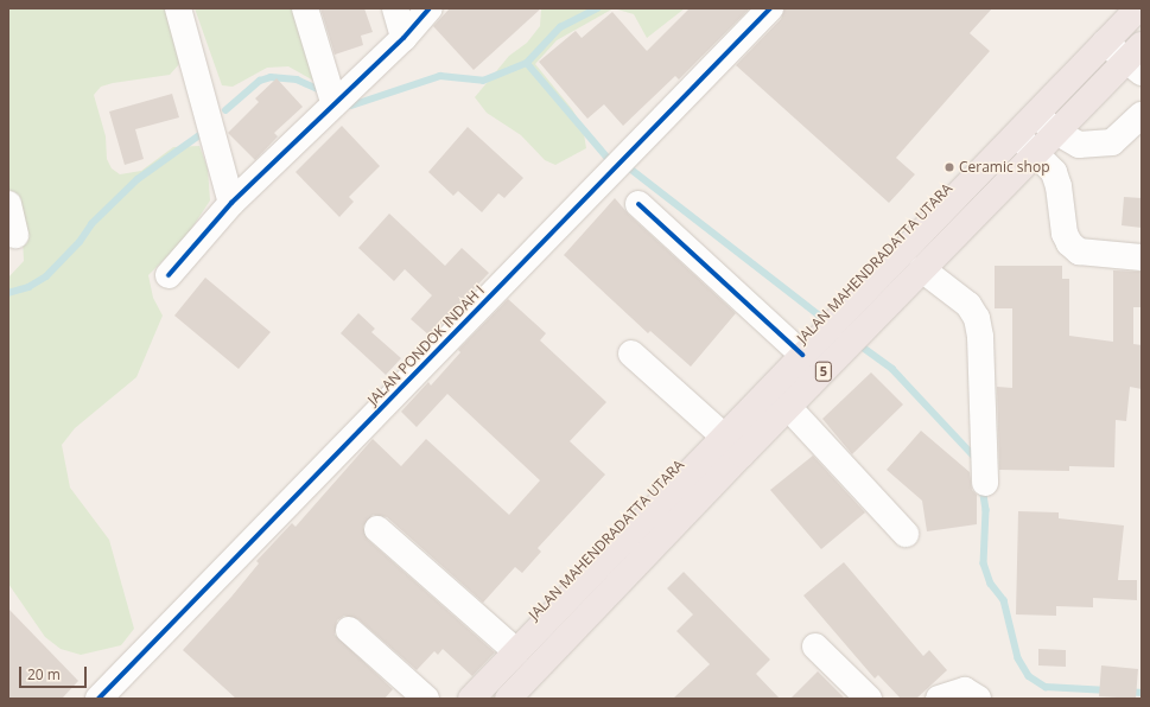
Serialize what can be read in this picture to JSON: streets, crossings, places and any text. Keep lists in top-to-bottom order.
{
  "streets": {
    "highway": ["JALAN MAHENDRADATTA UTARA", "5"],
    "street": ["JALAN PONDOK INDAH I"]
  },
  "places": ["Ceramic shop"],
  "scale_bar": "20 m"
}
